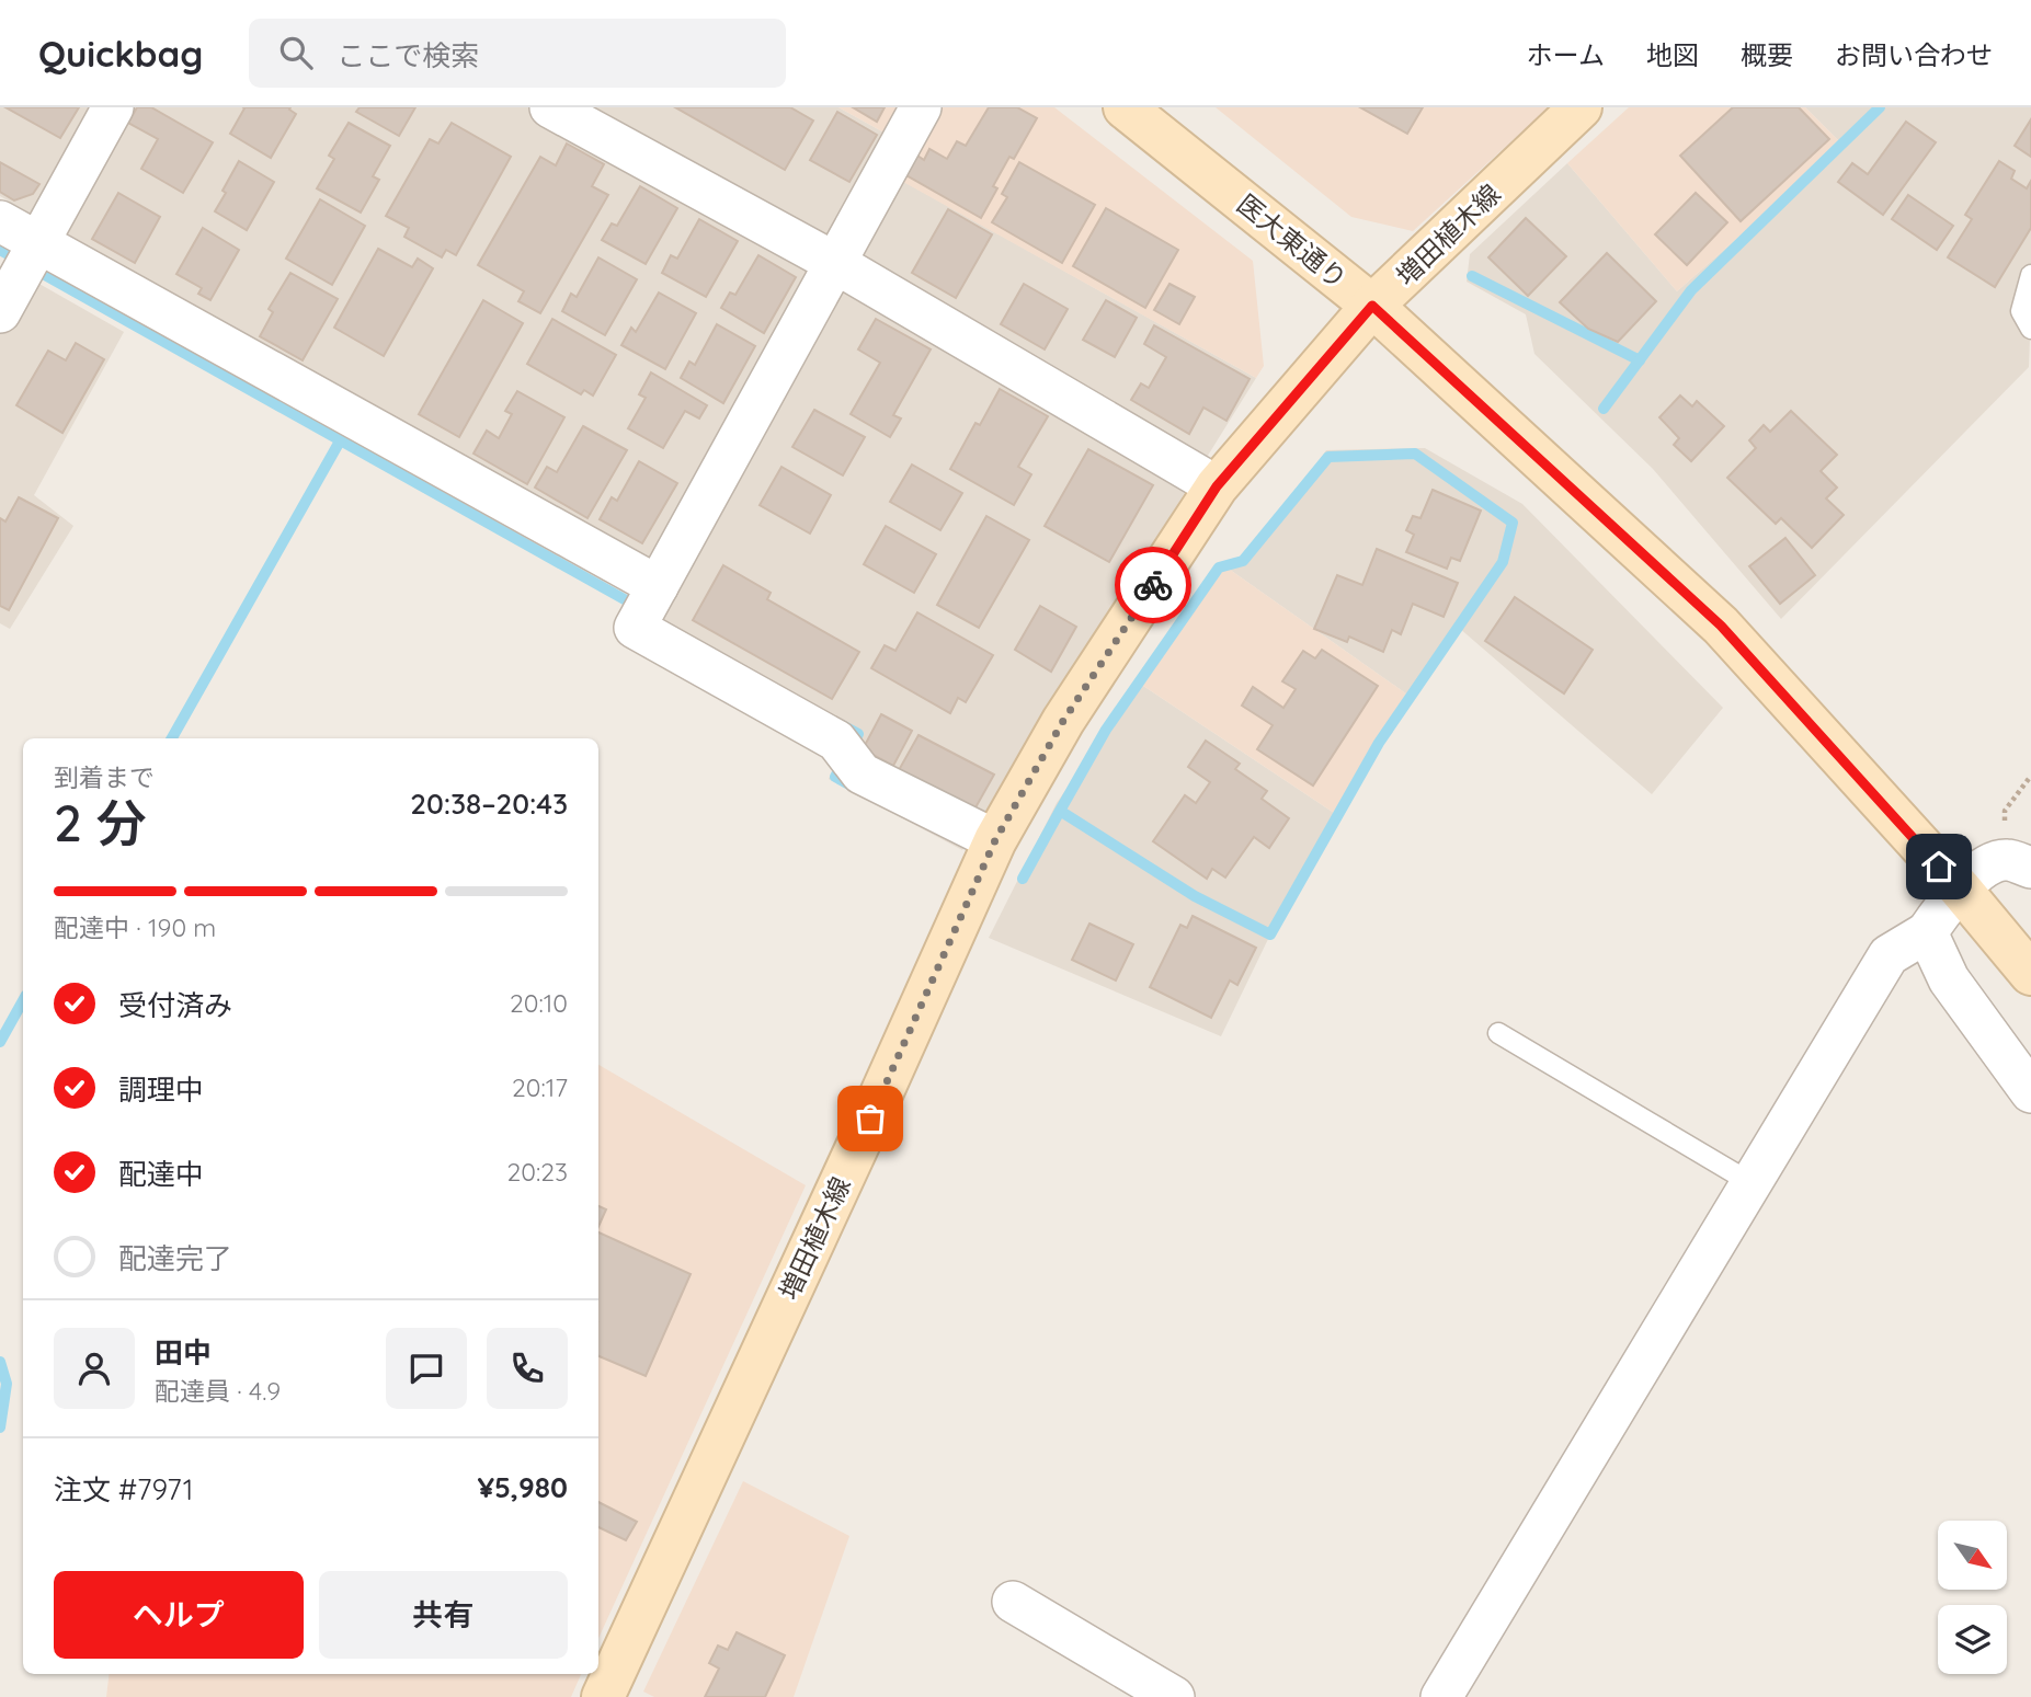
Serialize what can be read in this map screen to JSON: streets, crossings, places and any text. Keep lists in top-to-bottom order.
{
  "streets": {
    "street": ["増田植木線", "医大東通り"]
  },
  "crossings": [
    ["増田植木線", "医大東通り"]
  ],
  "north": "bottom right",
  "page": {
    "header": "Quickbag",
    "search": "ここで検索",
    "nav": [
      "ホーム",
      "地図",
      "概要",
      "お問い合わせ"
    ],
    "heading": ["2 分", "到着まで", "20:38–20:43"],
    "panel": [
      "田中",
      "配達員 · 4.9",
      "注文 #7971",
      "¥5,980"
    ],
    "bar": "配達中 · 190 m",
    "list": [
      ["受付済み", "20:10"],
      ["調理中", "20:17"],
      ["配達中", "20:23"],
      "配達完了"
    ],
    "buttons": ["ヘルプ", "共有"]
  }
}
